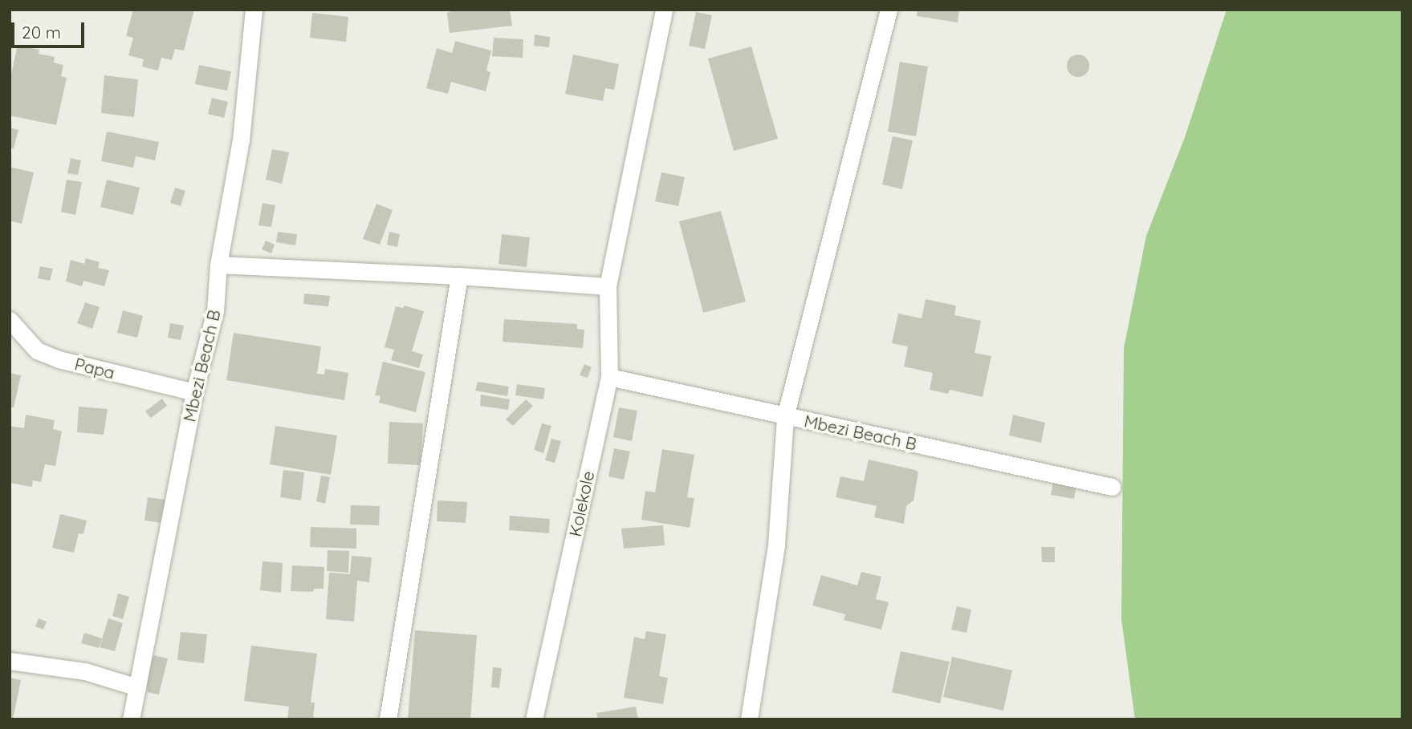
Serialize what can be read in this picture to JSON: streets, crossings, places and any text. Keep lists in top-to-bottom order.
{
  "streets": {
    "street": ["Mbezi Beach B", "Papa", "Kolekole"]
  },
  "crossings": [
    ["Mbezi Beach B", "Papa"],
    ["Mbezi Beach B", "Kolekole"]
  ],
  "scale_bar": "20 m"
}
